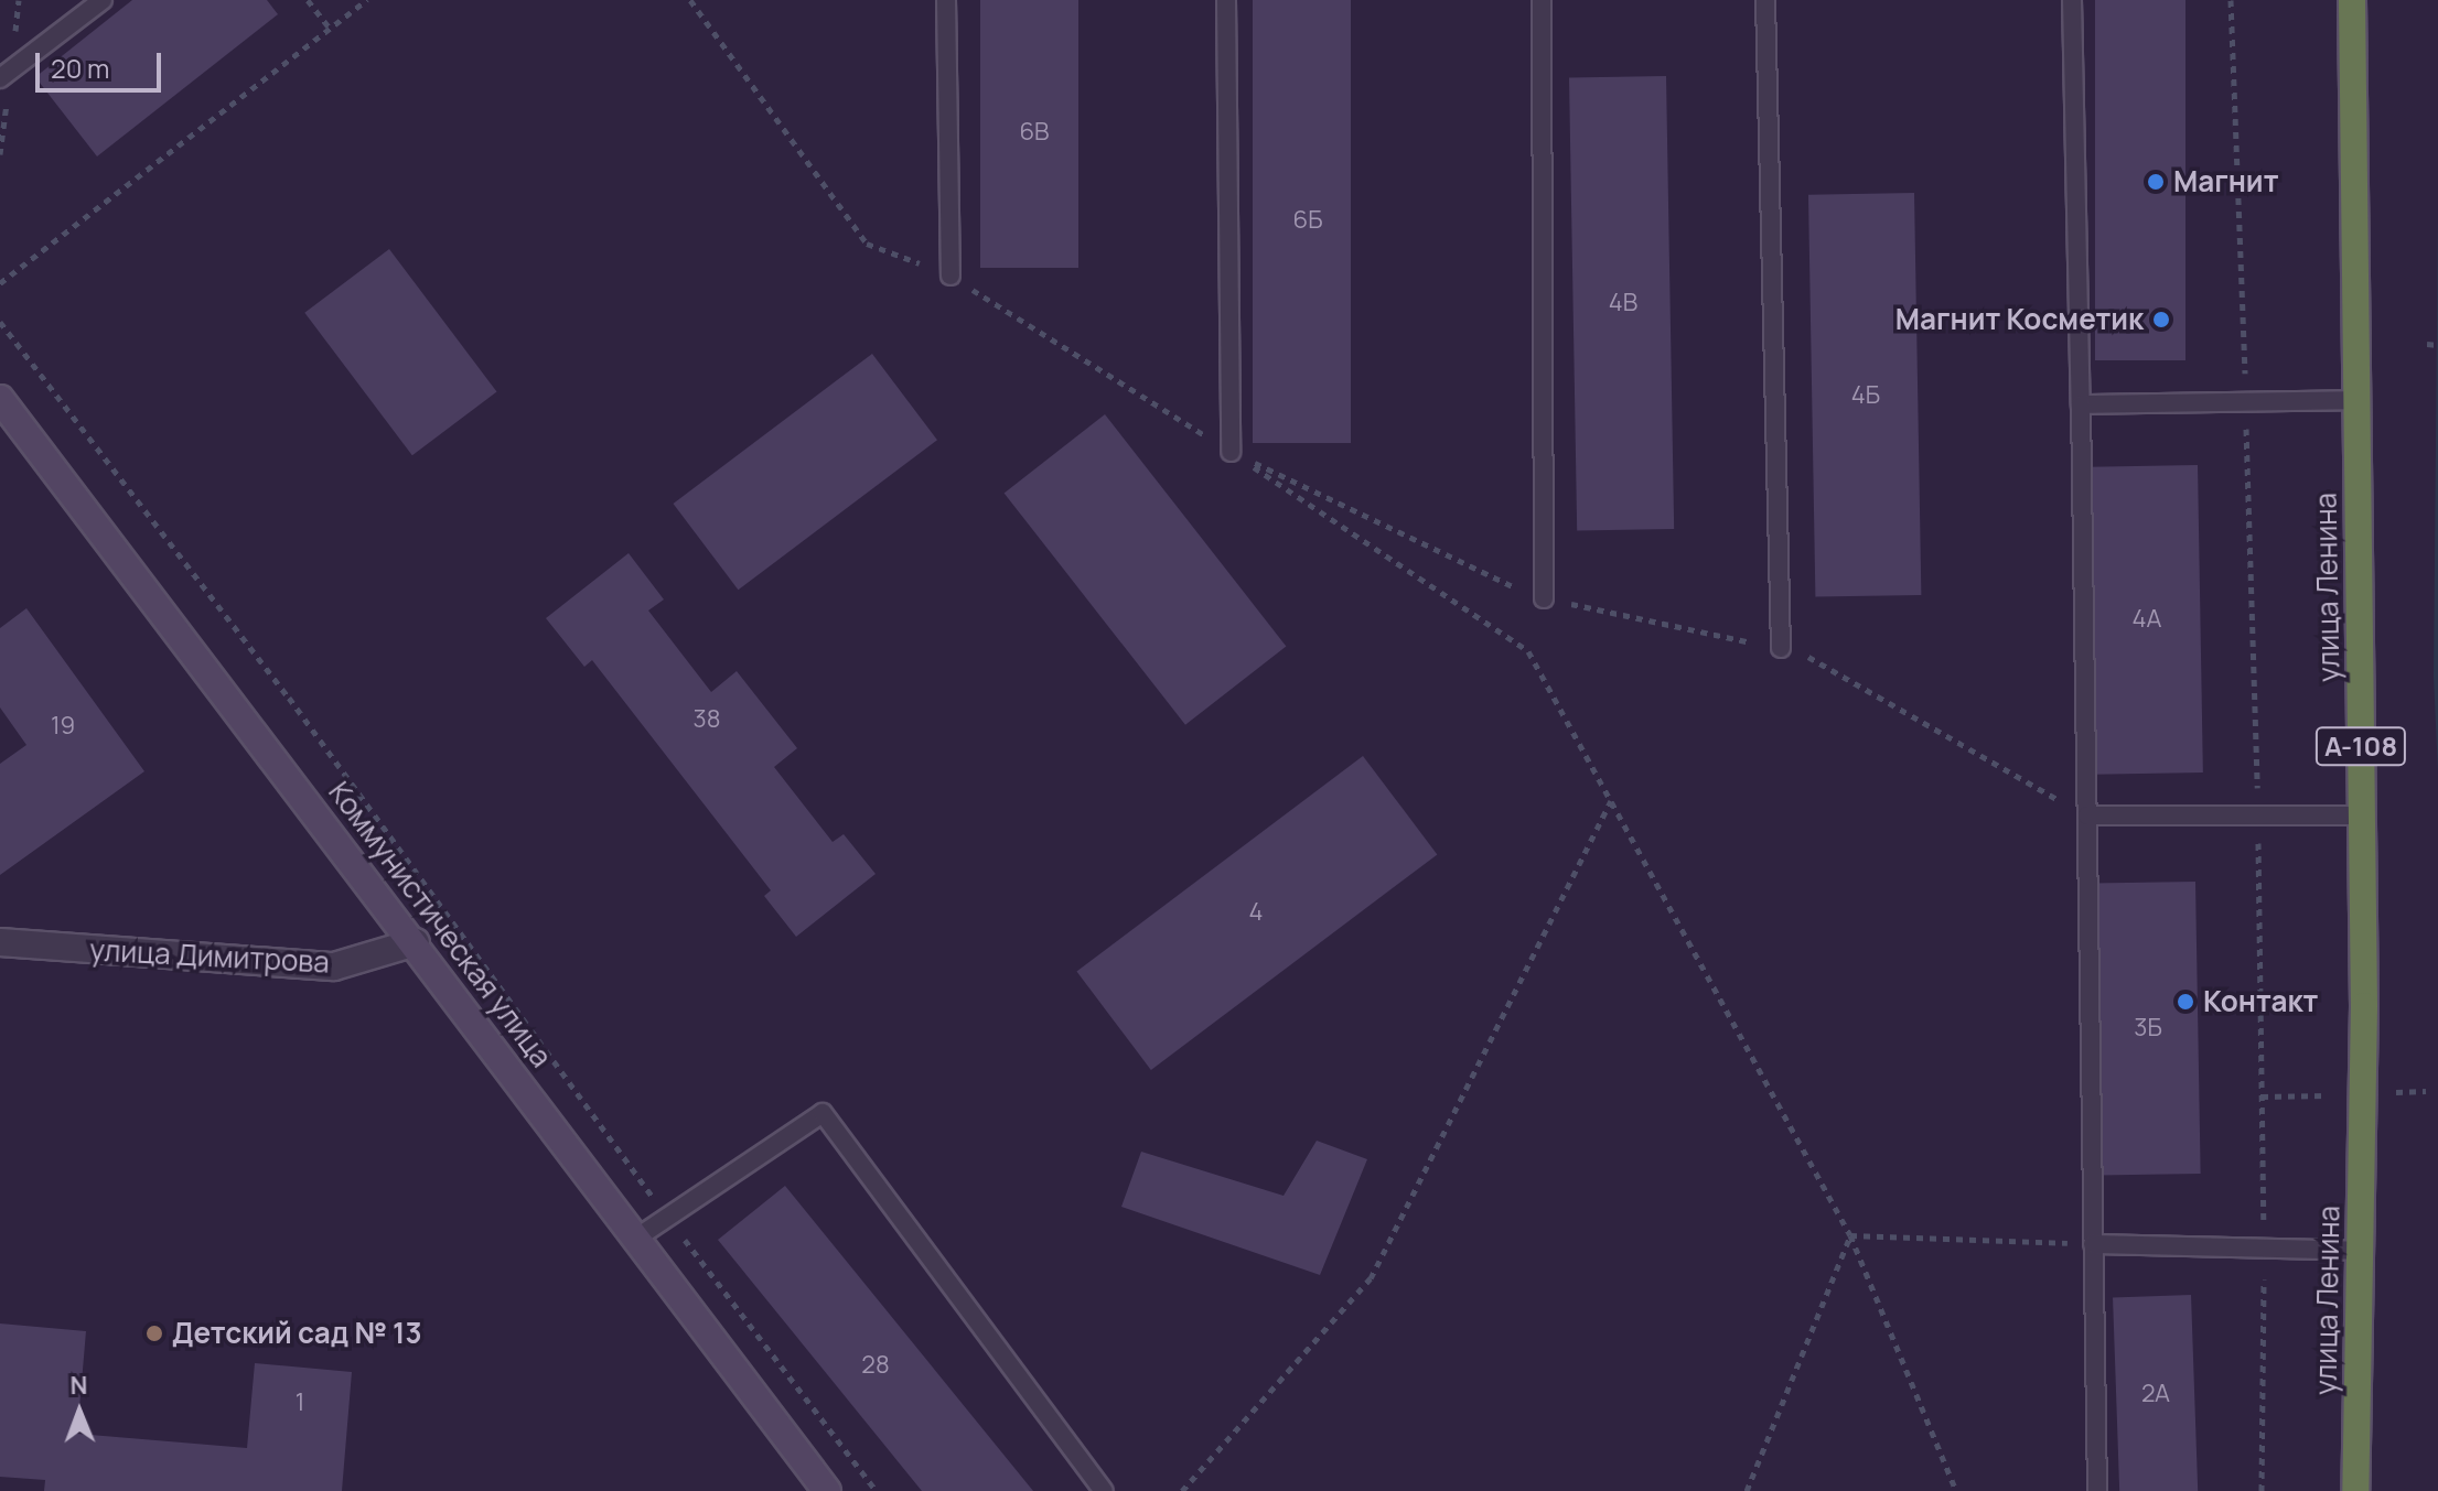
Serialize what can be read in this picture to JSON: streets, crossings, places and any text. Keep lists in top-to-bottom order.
{
  "streets": {
    "highway": ["улица Ленина", "А-108"],
    "street": ["Коммунистическая улица", "улица Димитрова"]
  },
  "crossings": [
    ["Коммунистическая улица", "улица Димитрова"]
  ],
  "places": [
    "Магнит",
    "Магнит Косметик",
    "Контакт",
    "Детский сад № 13"
  ],
  "house_numbers": [
    "6В",
    "6Б",
    "4В",
    "4Б",
    "4А",
    "38",
    "19",
    "4",
    "3Б",
    "28",
    "2А",
    "1"
  ],
  "scale_bar": "20 m",
  "north": "top"
}
